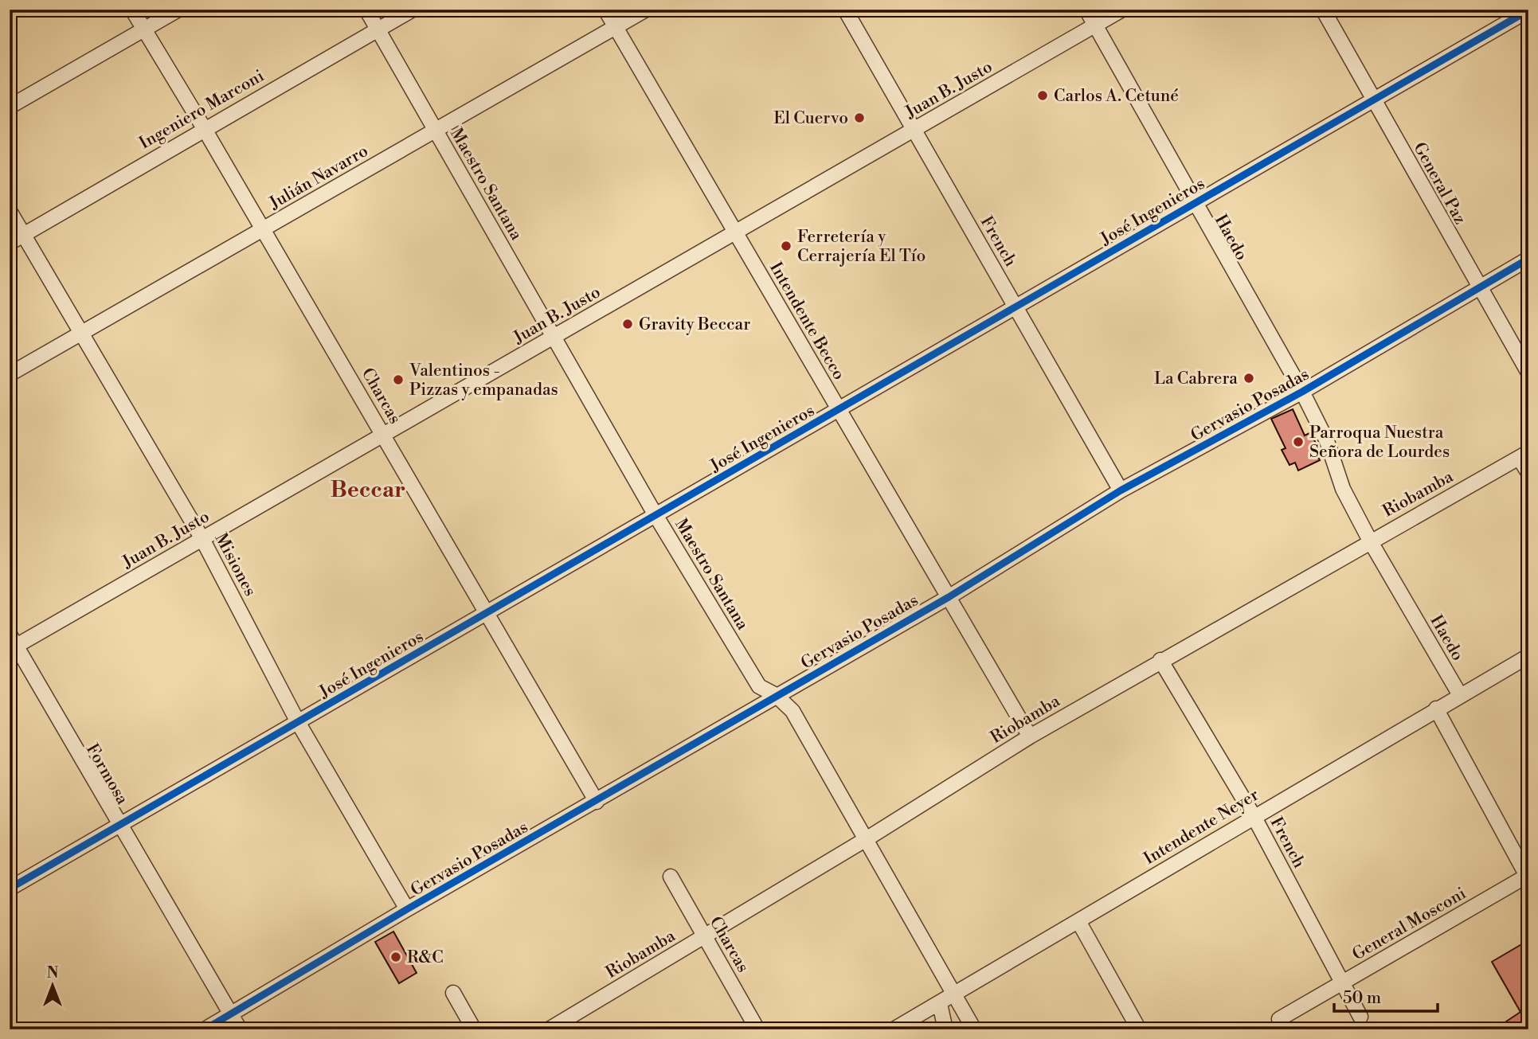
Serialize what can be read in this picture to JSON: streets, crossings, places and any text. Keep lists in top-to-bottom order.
{
  "streets": {
    "street": [
      "Juan B. Justo",
      "Ingeniero Marconi",
      "Julián Navarro",
      "General Paz",
      "Maestro Santana",
      "José Ingenieros",
      "Haedo",
      "French",
      "Intendente Becco",
      "Charcas",
      "Gervasio Posadas",
      "Riobamba",
      "Misiones",
      "Formosa",
      "Intendente Neyer",
      "General Mosconi"
    ]
  },
  "crossings": [
    ["Juan B. Justo", "Maestro Santana"],
    ["Juan B. Justo", "Haedo"],
    ["Juan B. Justo", "French"],
    ["Juan B. Justo", "Intendente Becco"],
    ["Juan B. Justo", "Charcas"],
    ["Juan B. Justo", "Misiones"],
    ["Juan B. Justo", "Formosa"],
    ["Ingeniero Marconi", "Maestro Santana"],
    ["Ingeniero Marconi", "Charcas"],
    ["Ingeniero Marconi", "Misiones"],
    ["Julián Navarro", "Maestro Santana"],
    ["Julián Navarro", "Intendente Becco"],
    ["Julián Navarro", "Charcas"],
    ["Julián Navarro", "Misiones"],
    ["General Paz", "José Ingenieros"],
    ["General Paz", "Gervasio Posadas"],
    ["Maestro Santana", "José Ingenieros"],
    ["Maestro Santana", "Gervasio Posadas"],
    ["Maestro Santana", "Riobamba"],
    ["Maestro Santana", "Intendente Neyer"],
    ["José Ingenieros", "Haedo"],
    ["José Ingenieros", "French"],
    ["José Ingenieros", "Intendente Becco"],
    ["José Ingenieros", "Charcas"],
    ["José Ingenieros", "Misiones"],
    ["José Ingenieros", "Formosa"],
    ["Haedo", "Gervasio Posadas"],
    ["Haedo", "Riobamba"],
    ["Haedo", "Intendente Neyer"],
    ["French", "Gervasio Posadas"],
    ["French", "Riobamba"],
    ["French", "Intendente Neyer"],
    ["French", "General Mosconi"],
    ["Intendente Becco", "Gervasio Posadas"],
    ["Intendente Becco", "Riobamba"],
    ["Charcas", "Gervasio Posadas"],
    ["Charcas", "Riobamba"],
    ["Gervasio Posadas", "Misiones"],
    ["Gervasio Posadas", "Formosa"]
  ],
  "districts": ["Beccar"],
  "places": [
    "Carlos A. Cetuné",
    "El Cuervo",
    "Ferretería y Cerrajería El Tío",
    "Gravity Beccar",
    "La Cabrera",
    "Valentinos - Pizzas y empanadas",
    "Parroqua Nuestra Señora de Lourdes",
    "R&C"
  ],
  "scale_bar": "50 m",
  "north": "top"
}
